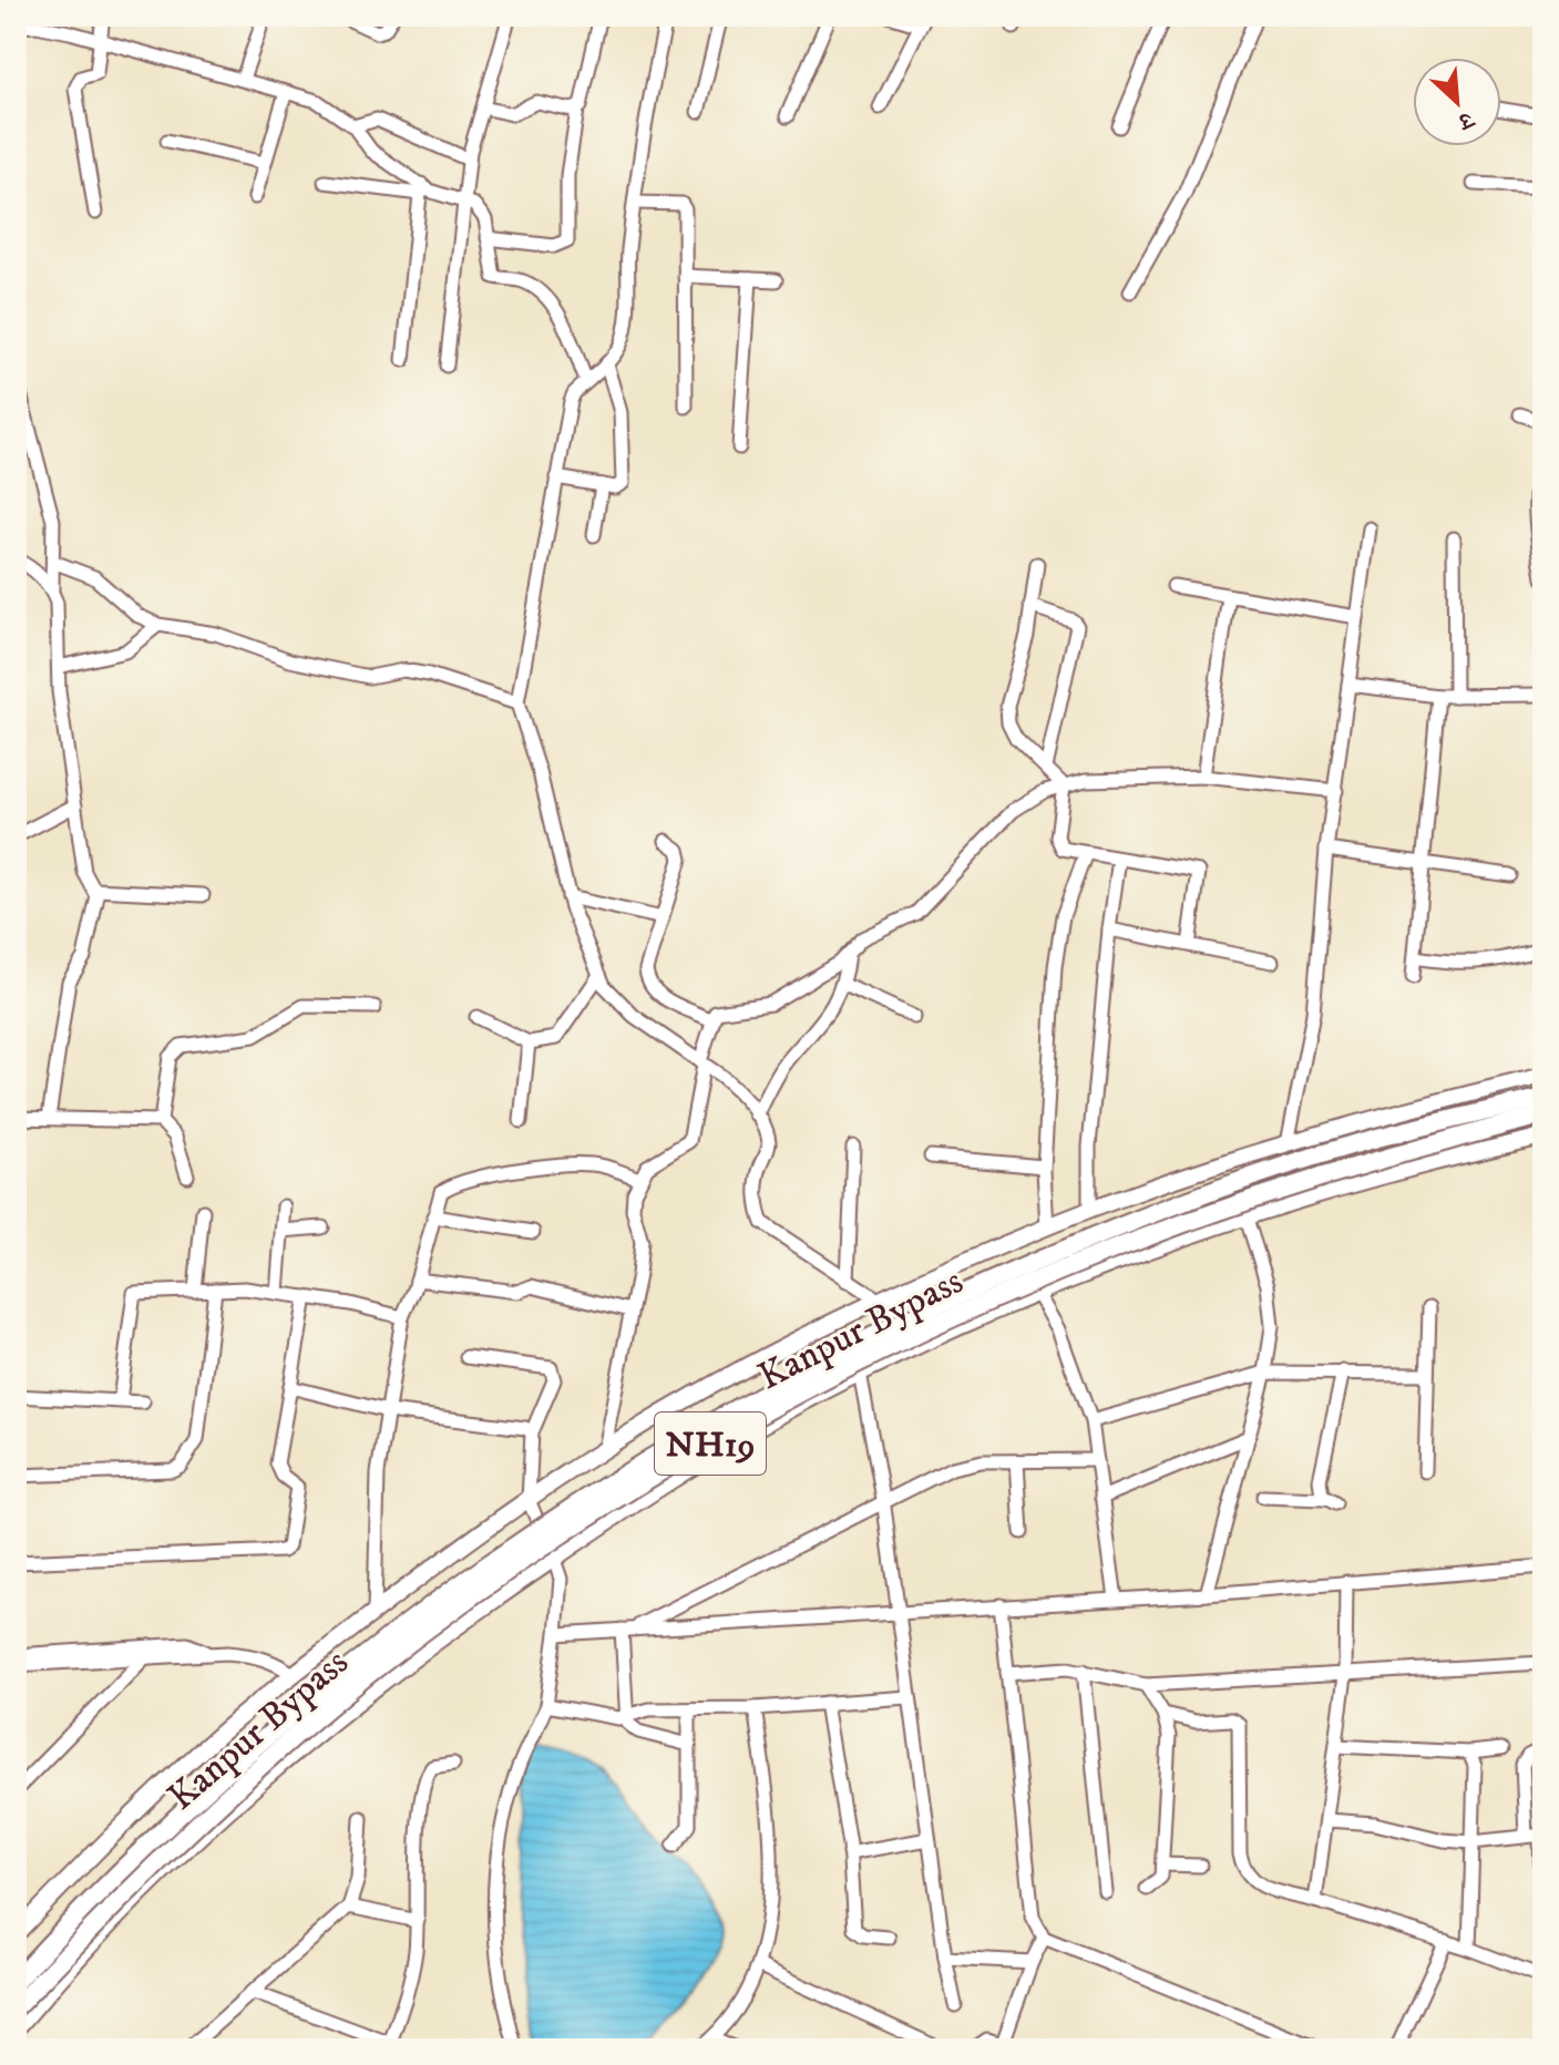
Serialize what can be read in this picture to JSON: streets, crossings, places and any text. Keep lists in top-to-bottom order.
{
  "streets": {
    "highway": ["Kanpur Bypass", "NH19"]
  },
  "north": "bottom right"
}
